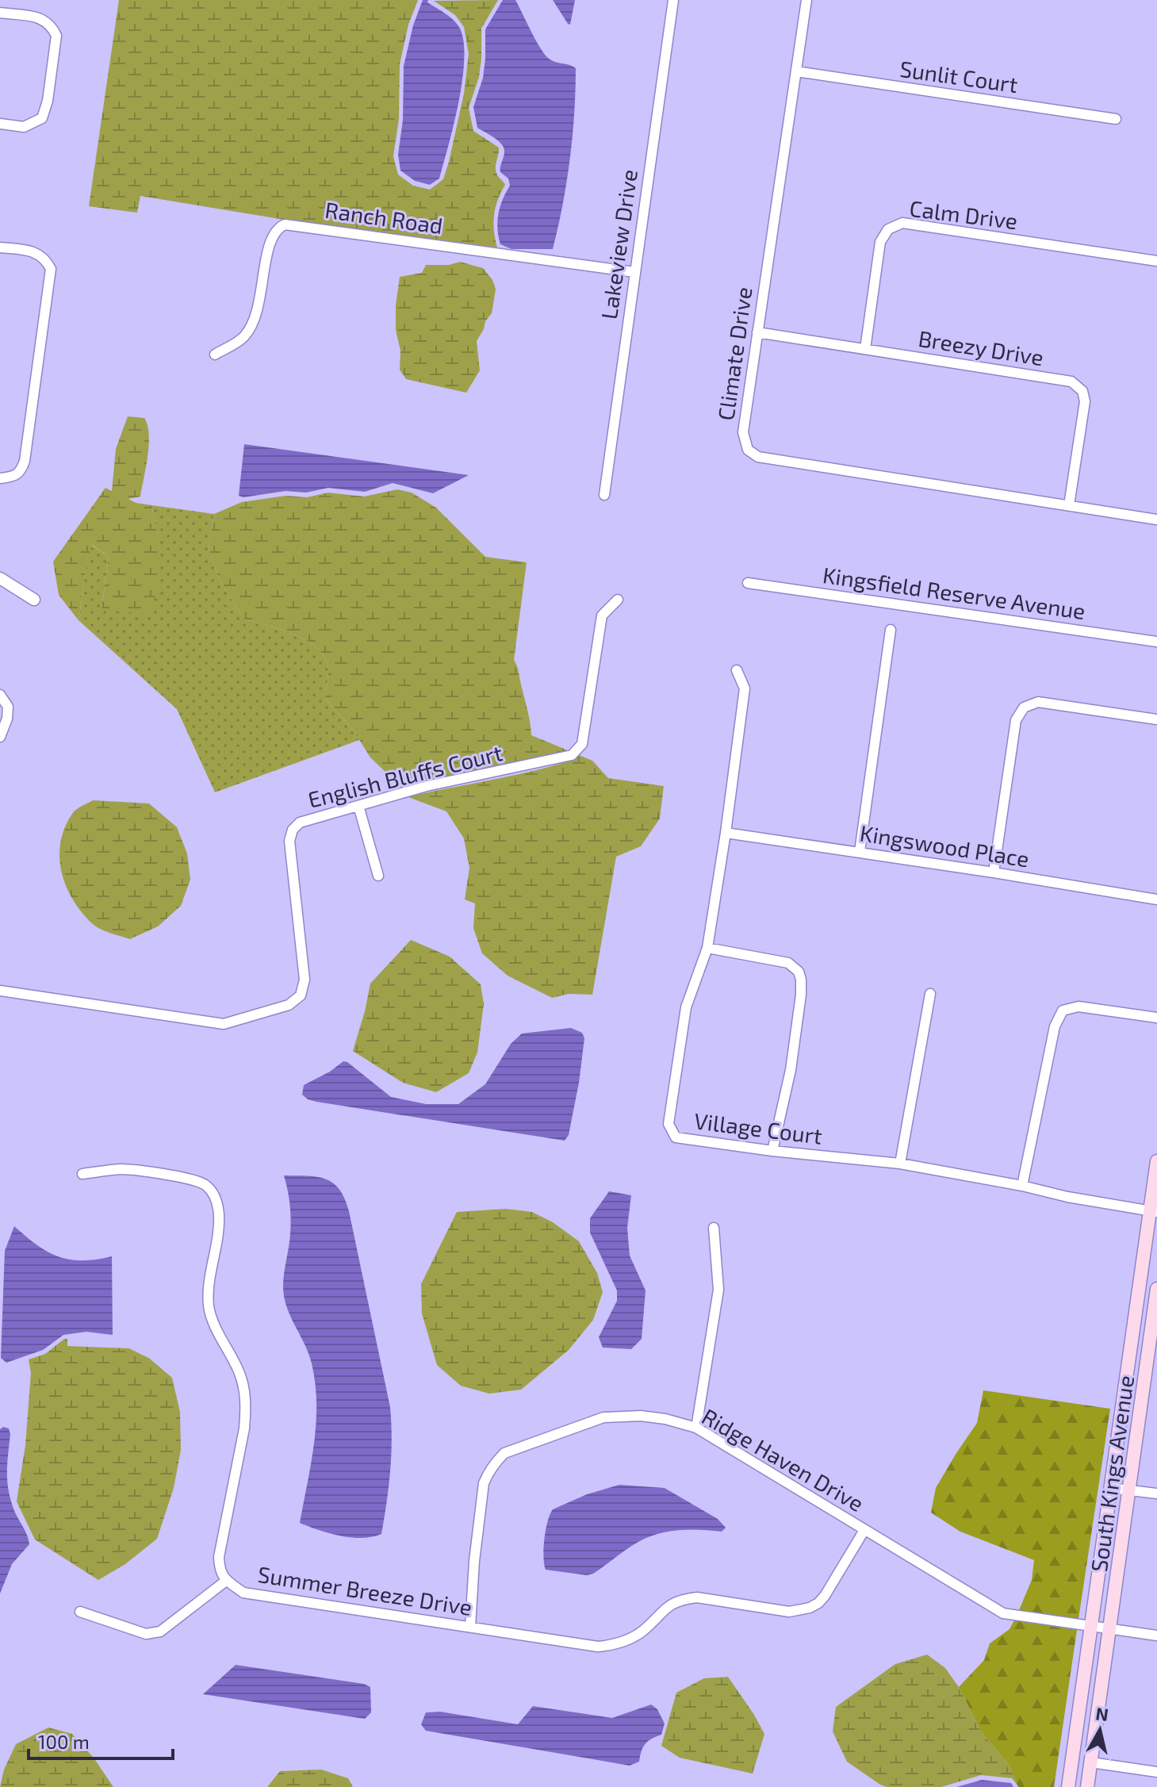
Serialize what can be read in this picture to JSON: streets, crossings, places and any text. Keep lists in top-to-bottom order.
{
  "streets": {
    "main road": ["South Kings Avenue"],
    "street": [
      "Sunlit Court",
      "Calm Drive",
      "Ranch Road",
      "Lakeview Drive",
      "Breezy Drive",
      "Climate Drive",
      "Kingsfield Reserve Avenue",
      "English Bluffs Court",
      "Kingswood Place",
      "Village Court",
      "Ridge Haven Drive",
      "Summer Breeze Drive"
    ]
  },
  "crossings": [
    ["Sunlit Court", "Climate Drive"],
    ["Calm Drive", "Breezy Drive"],
    ["Ranch Road", "Lakeview Drive"],
    ["Breezy Drive", "Climate Drive"],
    ["Kingswood Place", "Village Court"],
    ["Village Court", "South Kings Avenue"],
    ["Ridge Haven Drive", "South Kings Avenue"],
    ["Ridge Haven Drive", "Summer Breeze Drive"]
  ],
  "scale_bar": "100 m",
  "north": "top"
}
